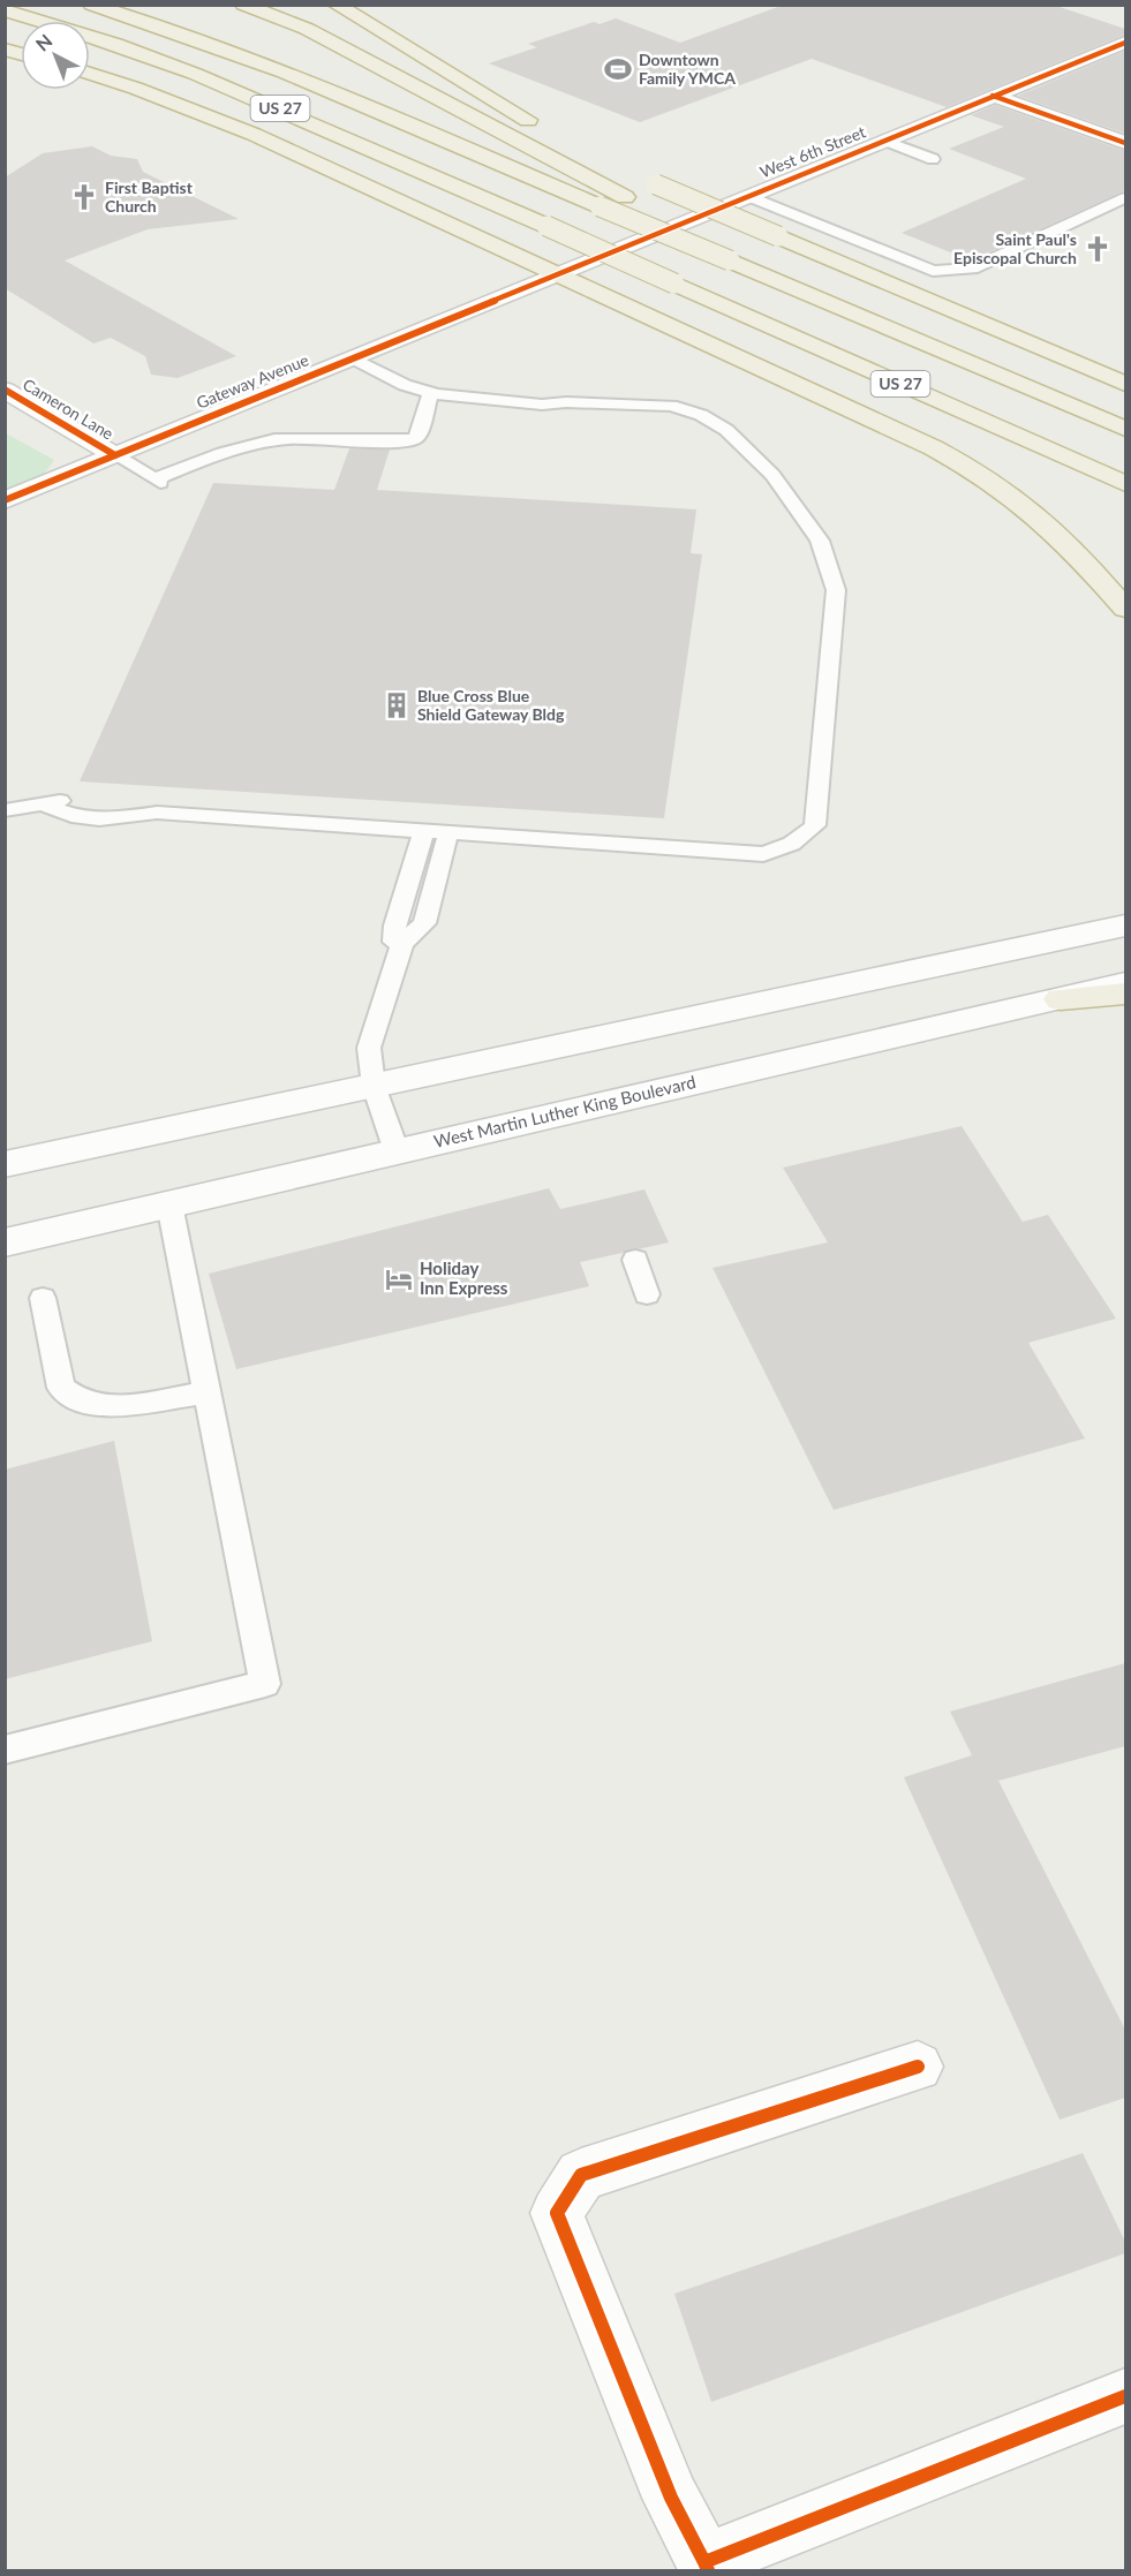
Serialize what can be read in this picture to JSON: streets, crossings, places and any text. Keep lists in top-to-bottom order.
{
  "streets": {
    "highway": ["US 27"],
    "street": [
      "West 6th Street",
      "Gateway Avenue",
      "Cameron Lane",
      "West Martin Luther King Boulevard"
    ]
  },
  "crossings": [
    ["West 6th Street", "Gateway Avenue"],
    ["Gateway Avenue", "Cameron Lane"]
  ],
  "places": {
    "sports": ["Downtown Family YMCA"],
    "church": ["First Baptist Church", "Saint Paul's Episcopal Church"],
    "building": ["Blue Cross Blue Shield Gateway Bldg"],
    "hotel": ["Holiday Inn Express"]
  },
  "north": "top left"
}
